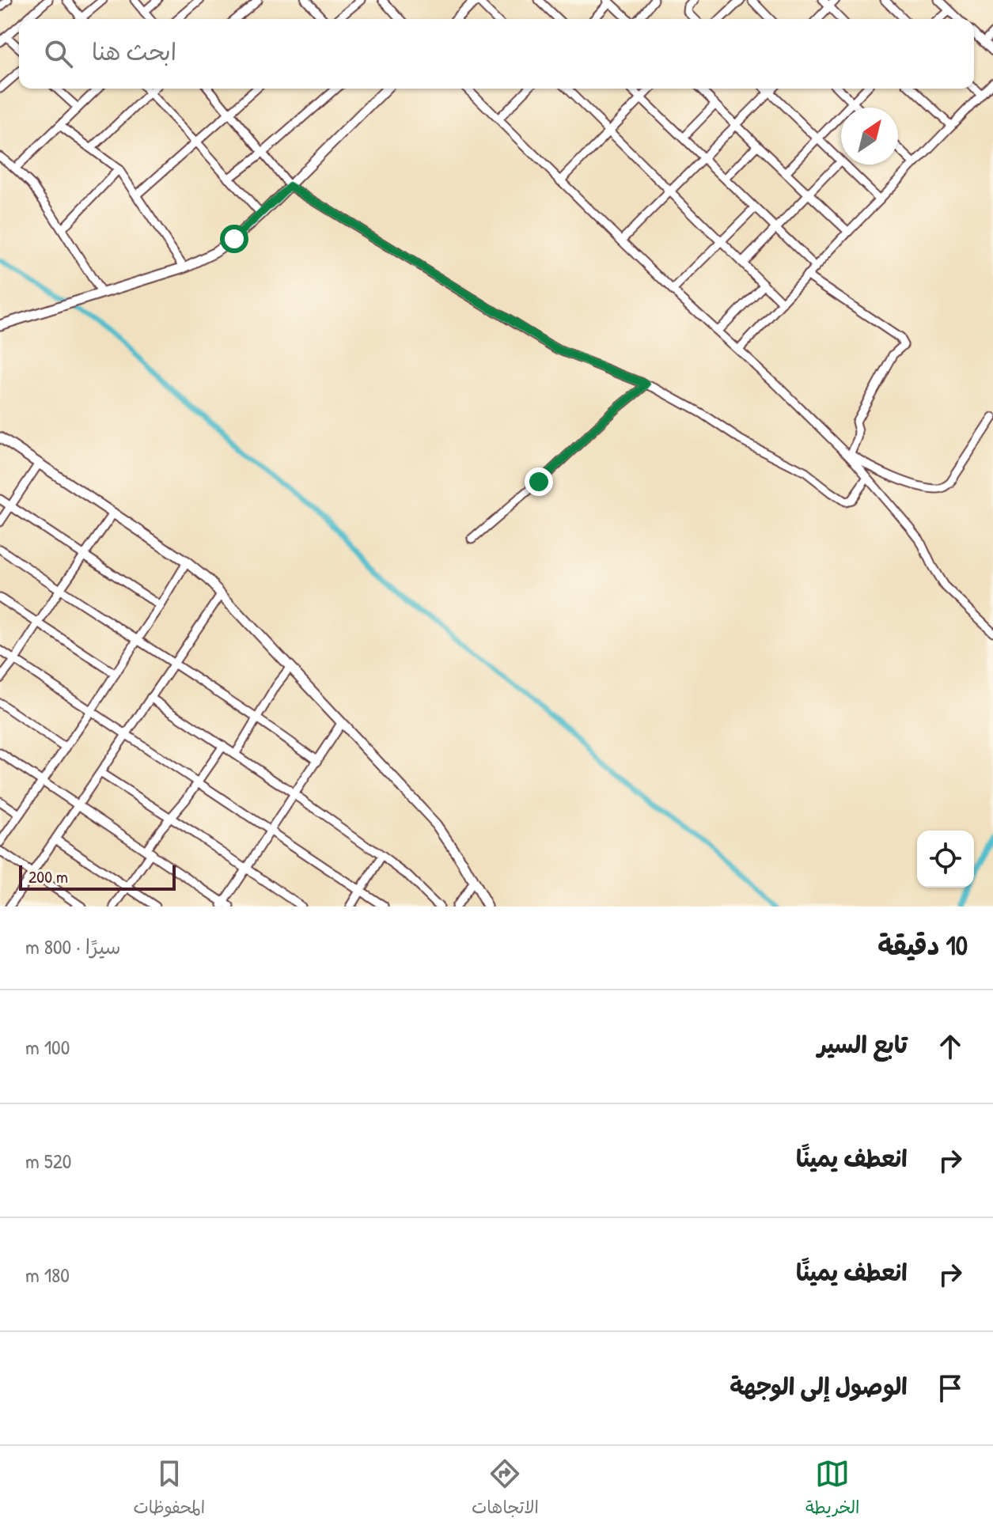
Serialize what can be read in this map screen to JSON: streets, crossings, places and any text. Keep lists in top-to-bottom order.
{
  "scale_bar": "200 m",
  "north": "top right",
  "page": {
    "search": "ابحث هنا",
    "scale": "200 m",
    "heading": ["10 دقيقة", "سيرًا · 800 m"],
    "list": [
      ["تابع السير", "100 m"],
      ["انعطف يمينًا", "520 m"],
      ["انعطف يمينًا", "180 m"],
      "الوصول إلى الوجهة"
    ],
    "nav": ["الخريطة", "الاتجاهات", "المحفوظات"]
  }
}
